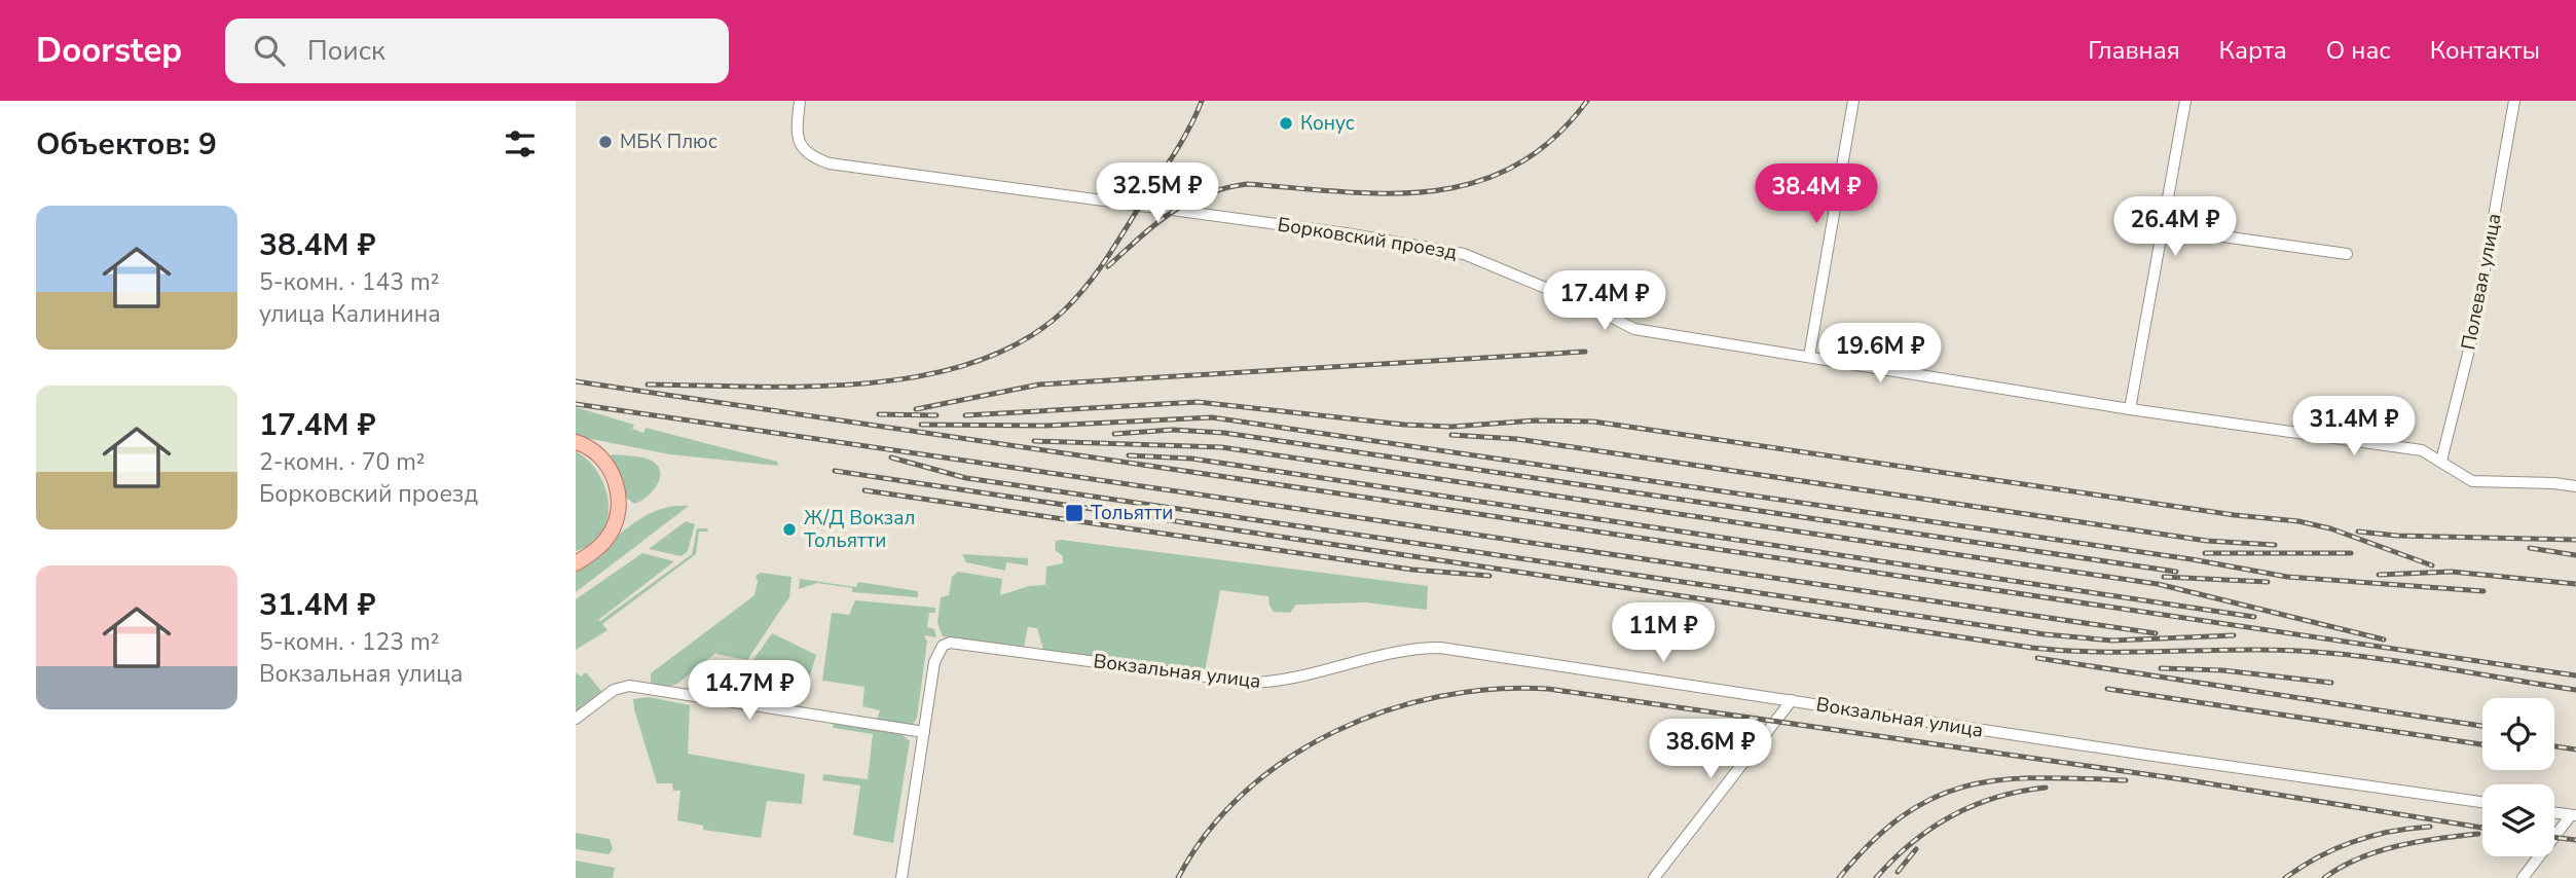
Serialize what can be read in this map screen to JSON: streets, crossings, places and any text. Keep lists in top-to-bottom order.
{
  "streets": {
    "street": ["Борковский проезд", "Полевая улица", "Вокзальная улица"]
  },
  "places": {
    "other": ["Конус", "МБК Плюс", "Ж/Д Вокзал Тольятти"],
    "transit": ["Тольятти"]
  },
  "page": {
    "header": "Doorstep",
    "search": "Поиск",
    "nav": [
      "Главная",
      "Карта",
      "О нас",
      "Контакты"
    ],
    "heading": "Объектов: 9",
    "price": [
      "32.5M ₽",
      "38.4M ₽",
      "26.4M ₽",
      "17.4M ₽",
      "19.6M ₽",
      "31.4M ₽",
      "11M ₽",
      "14.7M ₽",
      "38.6M ₽"
    ],
    "list": [
      {
        "name": "38.4M ₽",
        "note": "5-комн. · 143 m² · улица Калинина"
      },
      {
        "name": "17.4M ₽",
        "note": "2-комн. · 70 m² · Борковский проезд"
      },
      {
        "name": "31.4M ₽",
        "note": "5-комн. · 123 m² · Вокзальная улица"
      }
    ]
  }
}
